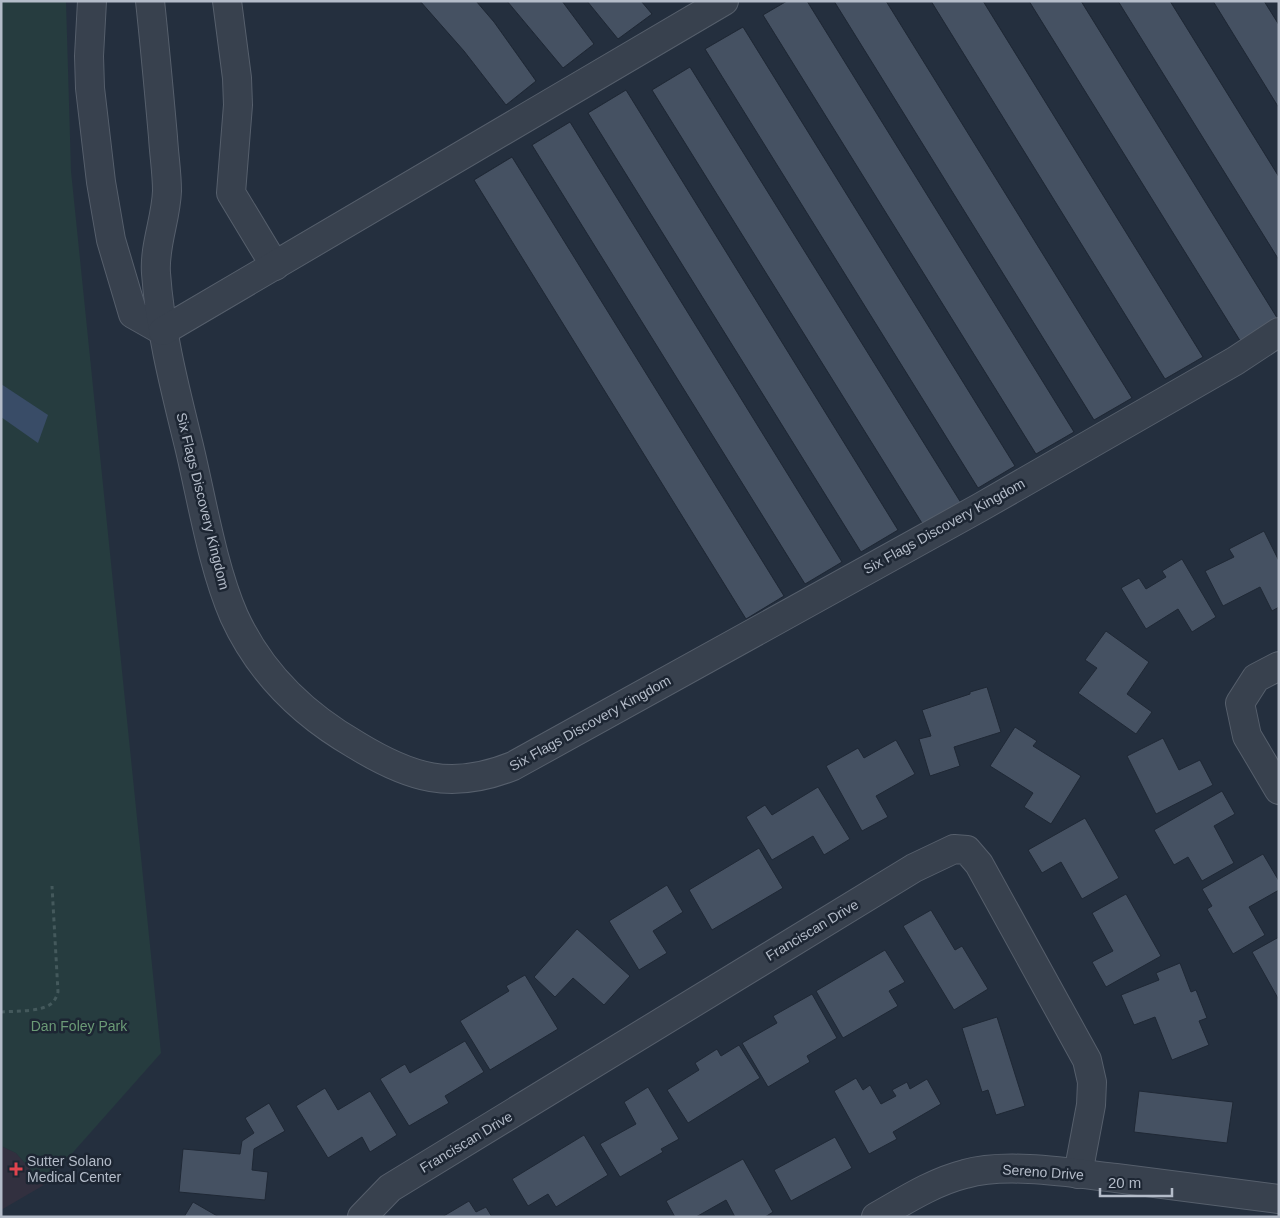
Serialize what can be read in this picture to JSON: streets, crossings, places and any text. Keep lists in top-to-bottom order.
{
  "streets": {
    "street": ["Six Flags Discovery Kingdom", "Franciscan Drive", "Sereno Drive"]
  },
  "crossings": [
    ["Franciscan Drive", "Sereno Drive"]
  ],
  "parks": ["Dan Foley Park"],
  "places": {
    "health": ["Sutter Solano Medical Center"]
  },
  "scale_bar": "20 m"
}
